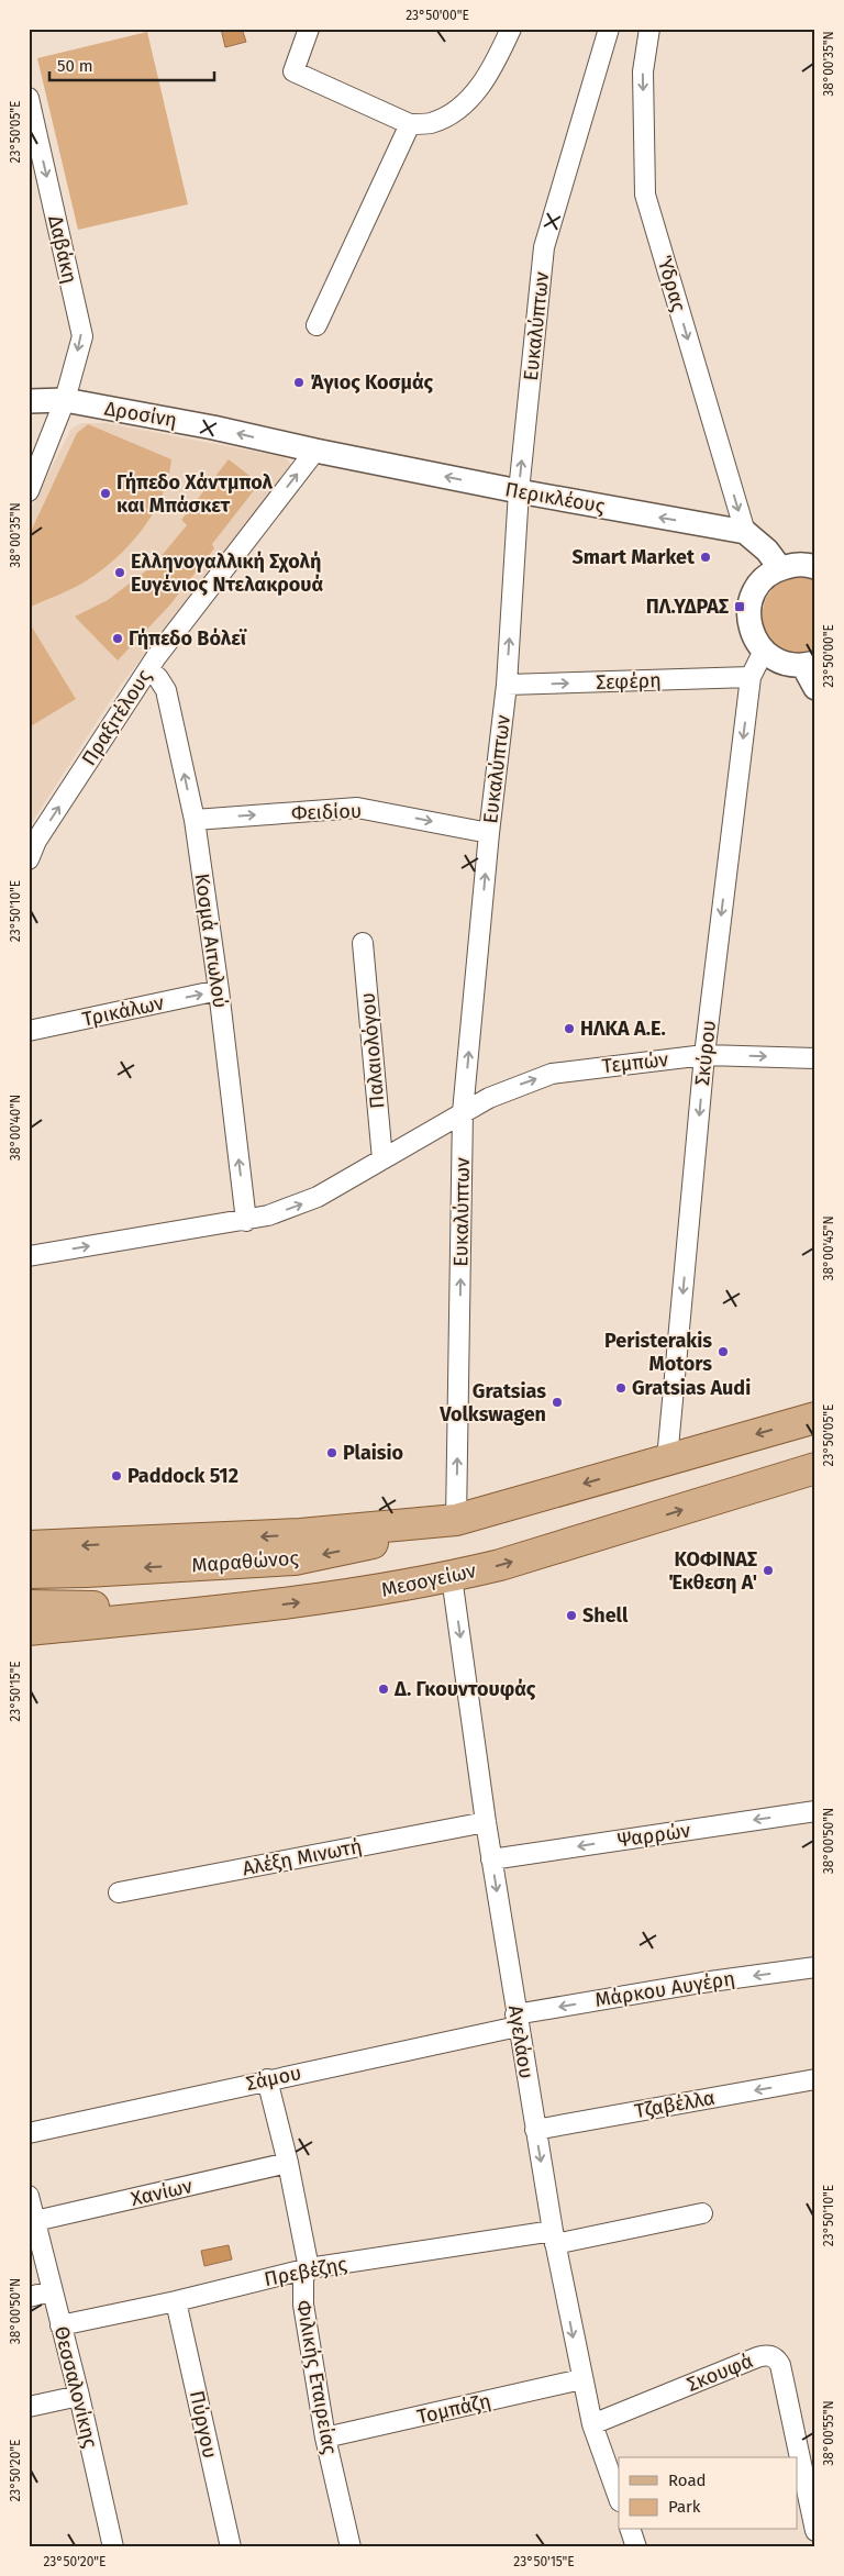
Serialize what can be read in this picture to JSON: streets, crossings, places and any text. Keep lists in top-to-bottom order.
{
  "streets": {
    "main road": ["Μαραθώνος", "Μεσογείων"],
    "street": [
      "Δαβάκη",
      "Ύδρας",
      "Ευκαλύπτων",
      "Δροσίνη",
      "Περικλέους",
      "Σεφέρη",
      "Πραξιτέλους",
      "Φειδίου",
      "Κοσμά Αιτωλού",
      "Τρικάλων",
      "Παλαιολόγου",
      "Σκύρου",
      "Τεμπών",
      "Ψαρρών",
      "Αλέξη Μινωτή",
      "Μάρκου Αυγέρη",
      "Αγελάου",
      "Σάμου",
      "Τζαβέλλα",
      "Χανίων",
      "Πρεβέζης",
      "Σκουφά",
      "Φιλικής Εταιρείας",
      "Θεσσαλονίκης",
      "Τομπάζη",
      "Πύργου"
    ]
  },
  "crossings": [
    ["Δαβάκη", "Δροσίνη"],
    ["Ύδρας", "Περικλέους"],
    ["Ευκαλύπτων", "Περικλέους"],
    ["Ευκαλύπτων", "Σεφέρη"],
    ["Ευκαλύπτων", "Φειδίου"],
    ["Ευκαλύπτων", "Τεμπών"],
    ["Ευκαλύπτων", "Μαραθώνος"],
    ["Δροσίνη", "Περικλέους"],
    ["Δροσίνη", "Πραξιτέλους"],
    ["Περικλέους", "Πραξιτέλους"],
    ["Σεφέρη", "Σκύρου"],
    ["Πραξιτέλους", "Κοσμά Αιτωλού"],
    ["Φειδίου", "Κοσμά Αιτωλού"],
    ["Κοσμά Αιτωλού", "Τρικάλων"],
    ["Κοσμά Αιτωλού", "Τεμπών"],
    ["Παλαιολόγου", "Τεμπών"],
    ["Σκύρου", "Τεμπών"],
    ["Μεσογείων", "Αγελάου"],
    ["Ψαρρών", "Αγελάου"],
    ["Αλέξη Μινωτή", "Αγελάου"],
    ["Μάρκου Αυγέρη", "Αγελάου"],
    ["Μάρκου Αυγέρη", "Σάμου"],
    ["Αγελάου", "Σάμου"],
    ["Αγελάου", "Τζαβέλλα"],
    ["Αγελάου", "Πρεβέζης"],
    ["Αγελάου", "Σκουφά"],
    ["Αγελάου", "Τομπάζη"],
    ["Σάμου", "Φιλικής Εταιρείας"],
    ["Χανίων", "Φιλικής Εταιρείας"],
    ["Χανίων", "Θεσσαλονίκης"],
    ["Πρεβέζης", "Φιλικής Εταιρείας"],
    ["Πρεβέζης", "Θεσσαλονίκης"],
    ["Πρεβέζης", "Πύργου"],
    ["Φιλικής Εταιρείας", "Τομπάζη"]
  ],
  "one_way": [
    "Δαβάκη",
    "Ύδρας",
    "Ευκαλύπτων",
    "Δροσίνη",
    "Περικλέους",
    "Σεφέρη",
    "Πραξιτέλους",
    "Φειδίου",
    "Κοσμά Αιτωλού",
    "Τρικάλων",
    "Σκύρου",
    "Τεμπών",
    "Ψαρρών",
    "Μάρκου Αυγέρη",
    "Αγελάου",
    "Τζαβέλλα"
  ],
  "places": {
    "other": [
      "Άγιος Κοσμάς",
      "Γήπεδο Χάντμπολ και Μπάσκετ",
      "Smart Market",
      "Ελληνογαλλική Σχολή Ευγένιος Ντελακρουά",
      "Γήπεδο Βόλεϊ",
      "ΗΛΚΑ Α.Ε.",
      "Peristerakis Motors",
      "Gratsias Audi",
      "Gratsias Volkswagen",
      "Plaisio",
      "Paddock 512",
      "ΚΟΦΙΝΑΣ Έκθεση Α'",
      "Shell",
      "Δ. Γκουντουφάς"
    ],
    "transit": ["ΠΛ.ΥΔΡΑΣ"]
  },
  "legend": ["Road", "Park"],
  "scale_bar": "50 m",
  "coordinates": [
    "23°50'00\"E",
    "38°00'35\"N",
    "23°50'05\"E",
    "23°50'10\"E",
    "38°00'40\"N",
    "38°00'45\"N",
    "23°50'15\"E",
    "38°00'50\"N",
    "38°00'55\"N",
    "23°50'20\"E"
  ]
}
